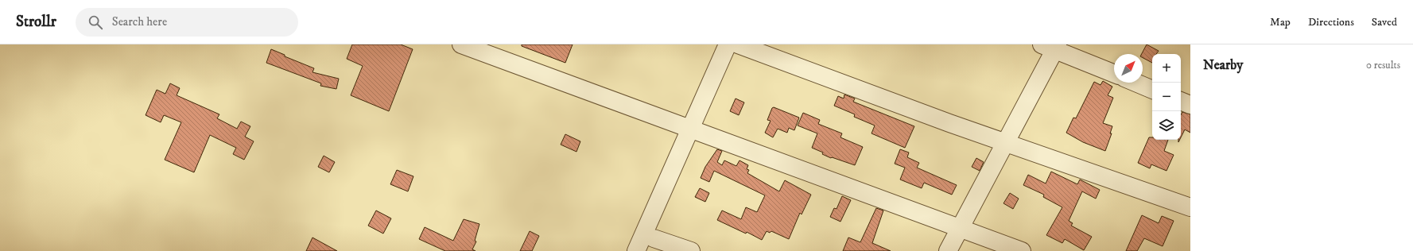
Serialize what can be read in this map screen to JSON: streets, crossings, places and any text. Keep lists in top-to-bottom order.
{
  "north": "top right",
  "page": {
    "header": "Strollr",
    "search": "Search here",
    "nav": ["Map", "Directions", "Saved"],
    "heading": ["Nearby", "0 results"],
    "map_buttons": ["+", "−"]
  }
}
